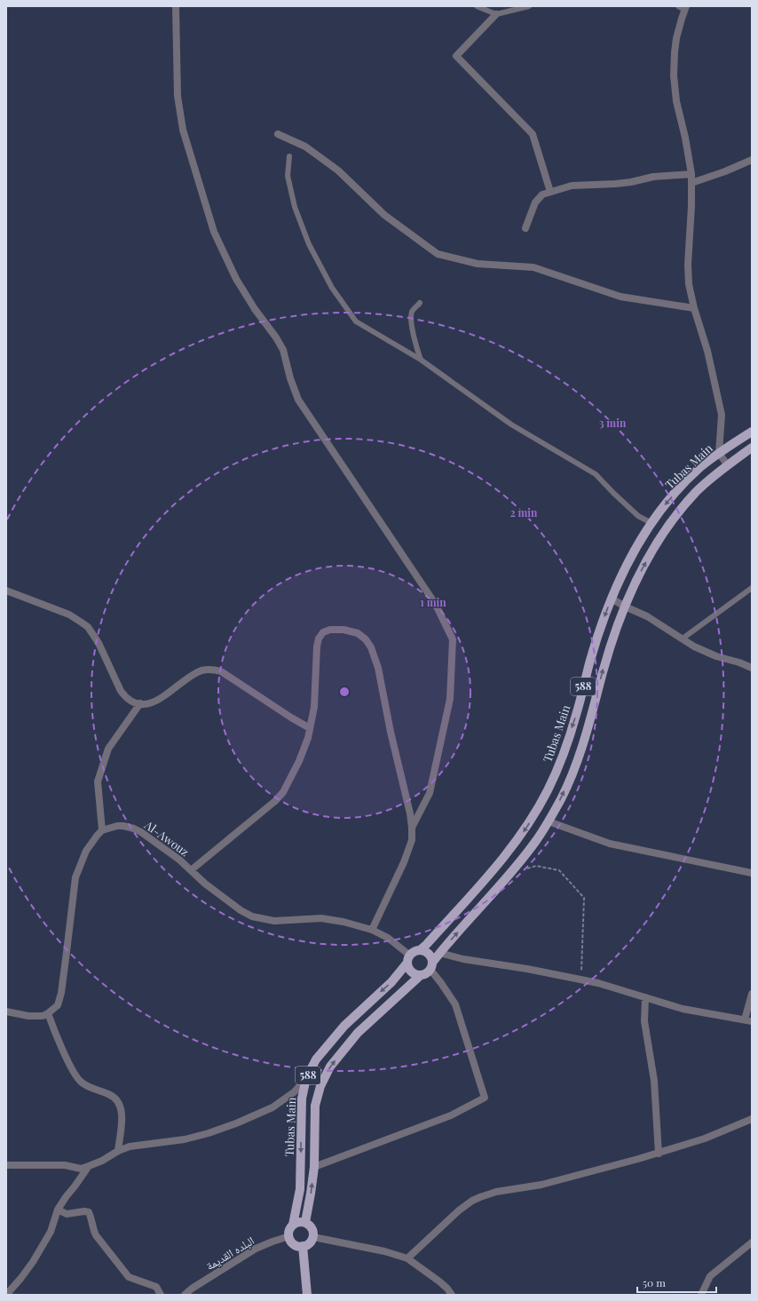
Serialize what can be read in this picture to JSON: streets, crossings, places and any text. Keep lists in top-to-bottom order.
{
  "streets": {
    "main road": ["Tubas Main", "588"],
    "street": ["Al-Awouz", "البلده القديمة"]
  },
  "crossings": [
    ["Tubas Main", "Al-Awouz"],
    ["Tubas Main", "البلده القديمة"]
  ],
  "scale_bar": "50 m",
  "rings": ["3 min", "2 min", "1 min"]
}
